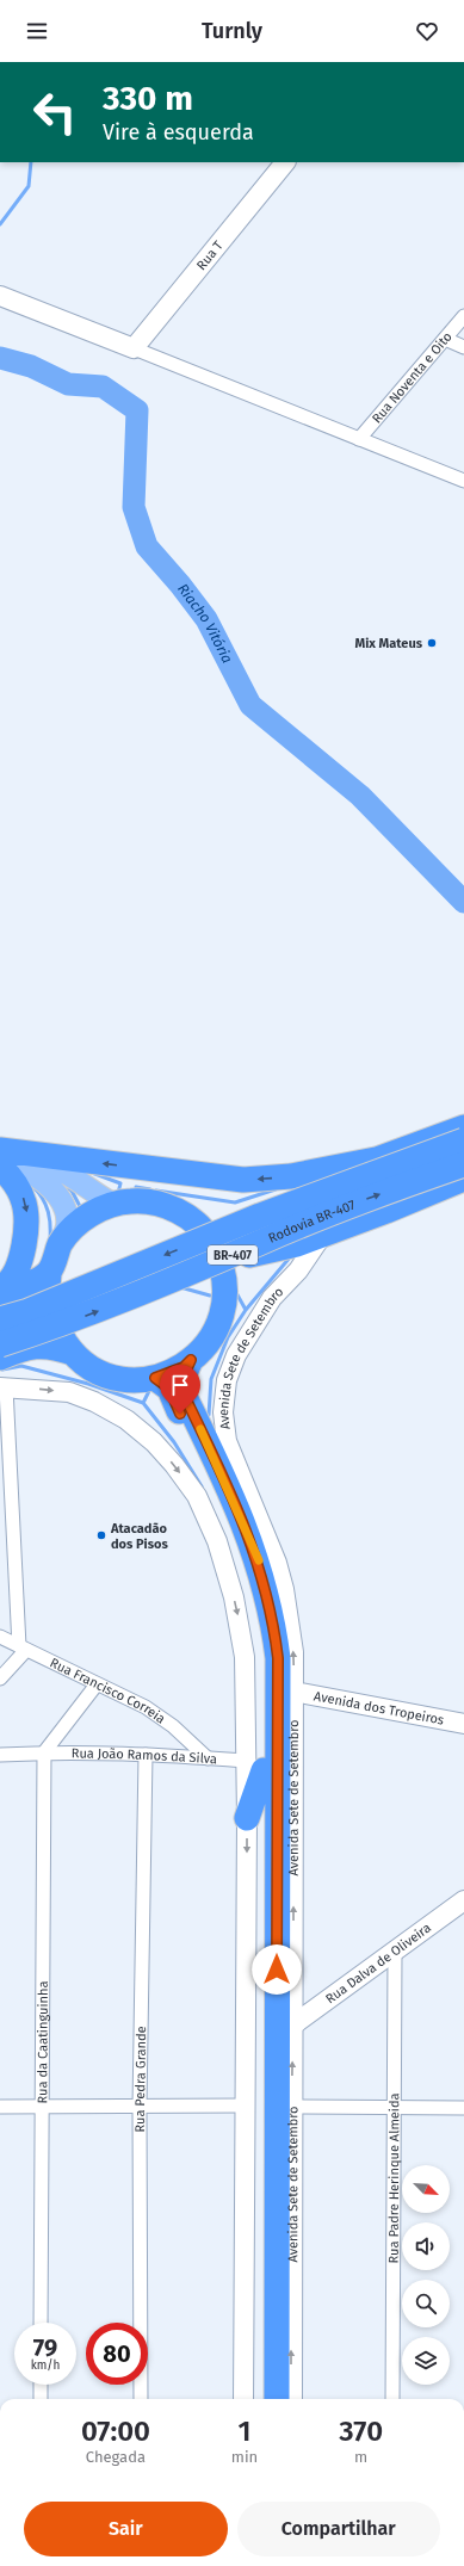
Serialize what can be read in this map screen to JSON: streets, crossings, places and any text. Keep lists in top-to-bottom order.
{
  "streets": {
    "highway": ["Rodovia BR-407", "BR-407", "Avenida Sete de Setembro"],
    "main road": ["Rua T", "Avenida dos Tropeiros", "Rua Dalva de Oliveira"],
    "street": [
      "Rua Noventa e Oito",
      "Rua Francisco Correia",
      "Rua João Ramos da Silva",
      "Rua da Caatinguinha",
      "Rua Pedra Grande",
      "Rua Padre Herinque Almeida"
    ]
  },
  "crossings": [
    ["BR-407", "Avenida Sete de Setembro"],
    ["Avenida Sete de Setembro", "Avenida dos Tropeiros"],
    ["Avenida Sete de Setembro", "Rua Dalva de Oliveira"],
    ["Rua Francisco Correia", "Rua João Ramos da Silva"],
    ["Rua João Ramos da Silva", "Rua da Caatinguinha"],
    ["Rua João Ramos da Silva", "Rua Pedra Grande"],
    ["Rua Dalva de Oliveira", "Rua Padre Herinque Almeida"]
  ],
  "water": ["Riacho Vitória"],
  "places": ["Mix Mateus", "Atacadão dos Pisos"],
  "north": "bottom right",
  "page": {
    "header": "Turnly",
    "turn": ["330 m", "Vire à esquerda"],
    "speed": "79 km/h",
    "limit": "80",
    "eta": [
      "07:00",
      "Chegada",
      "1",
      "min",
      "370",
      "m"
    ],
    "buttons": ["Sair", "Compartilhar"]
  }
}
